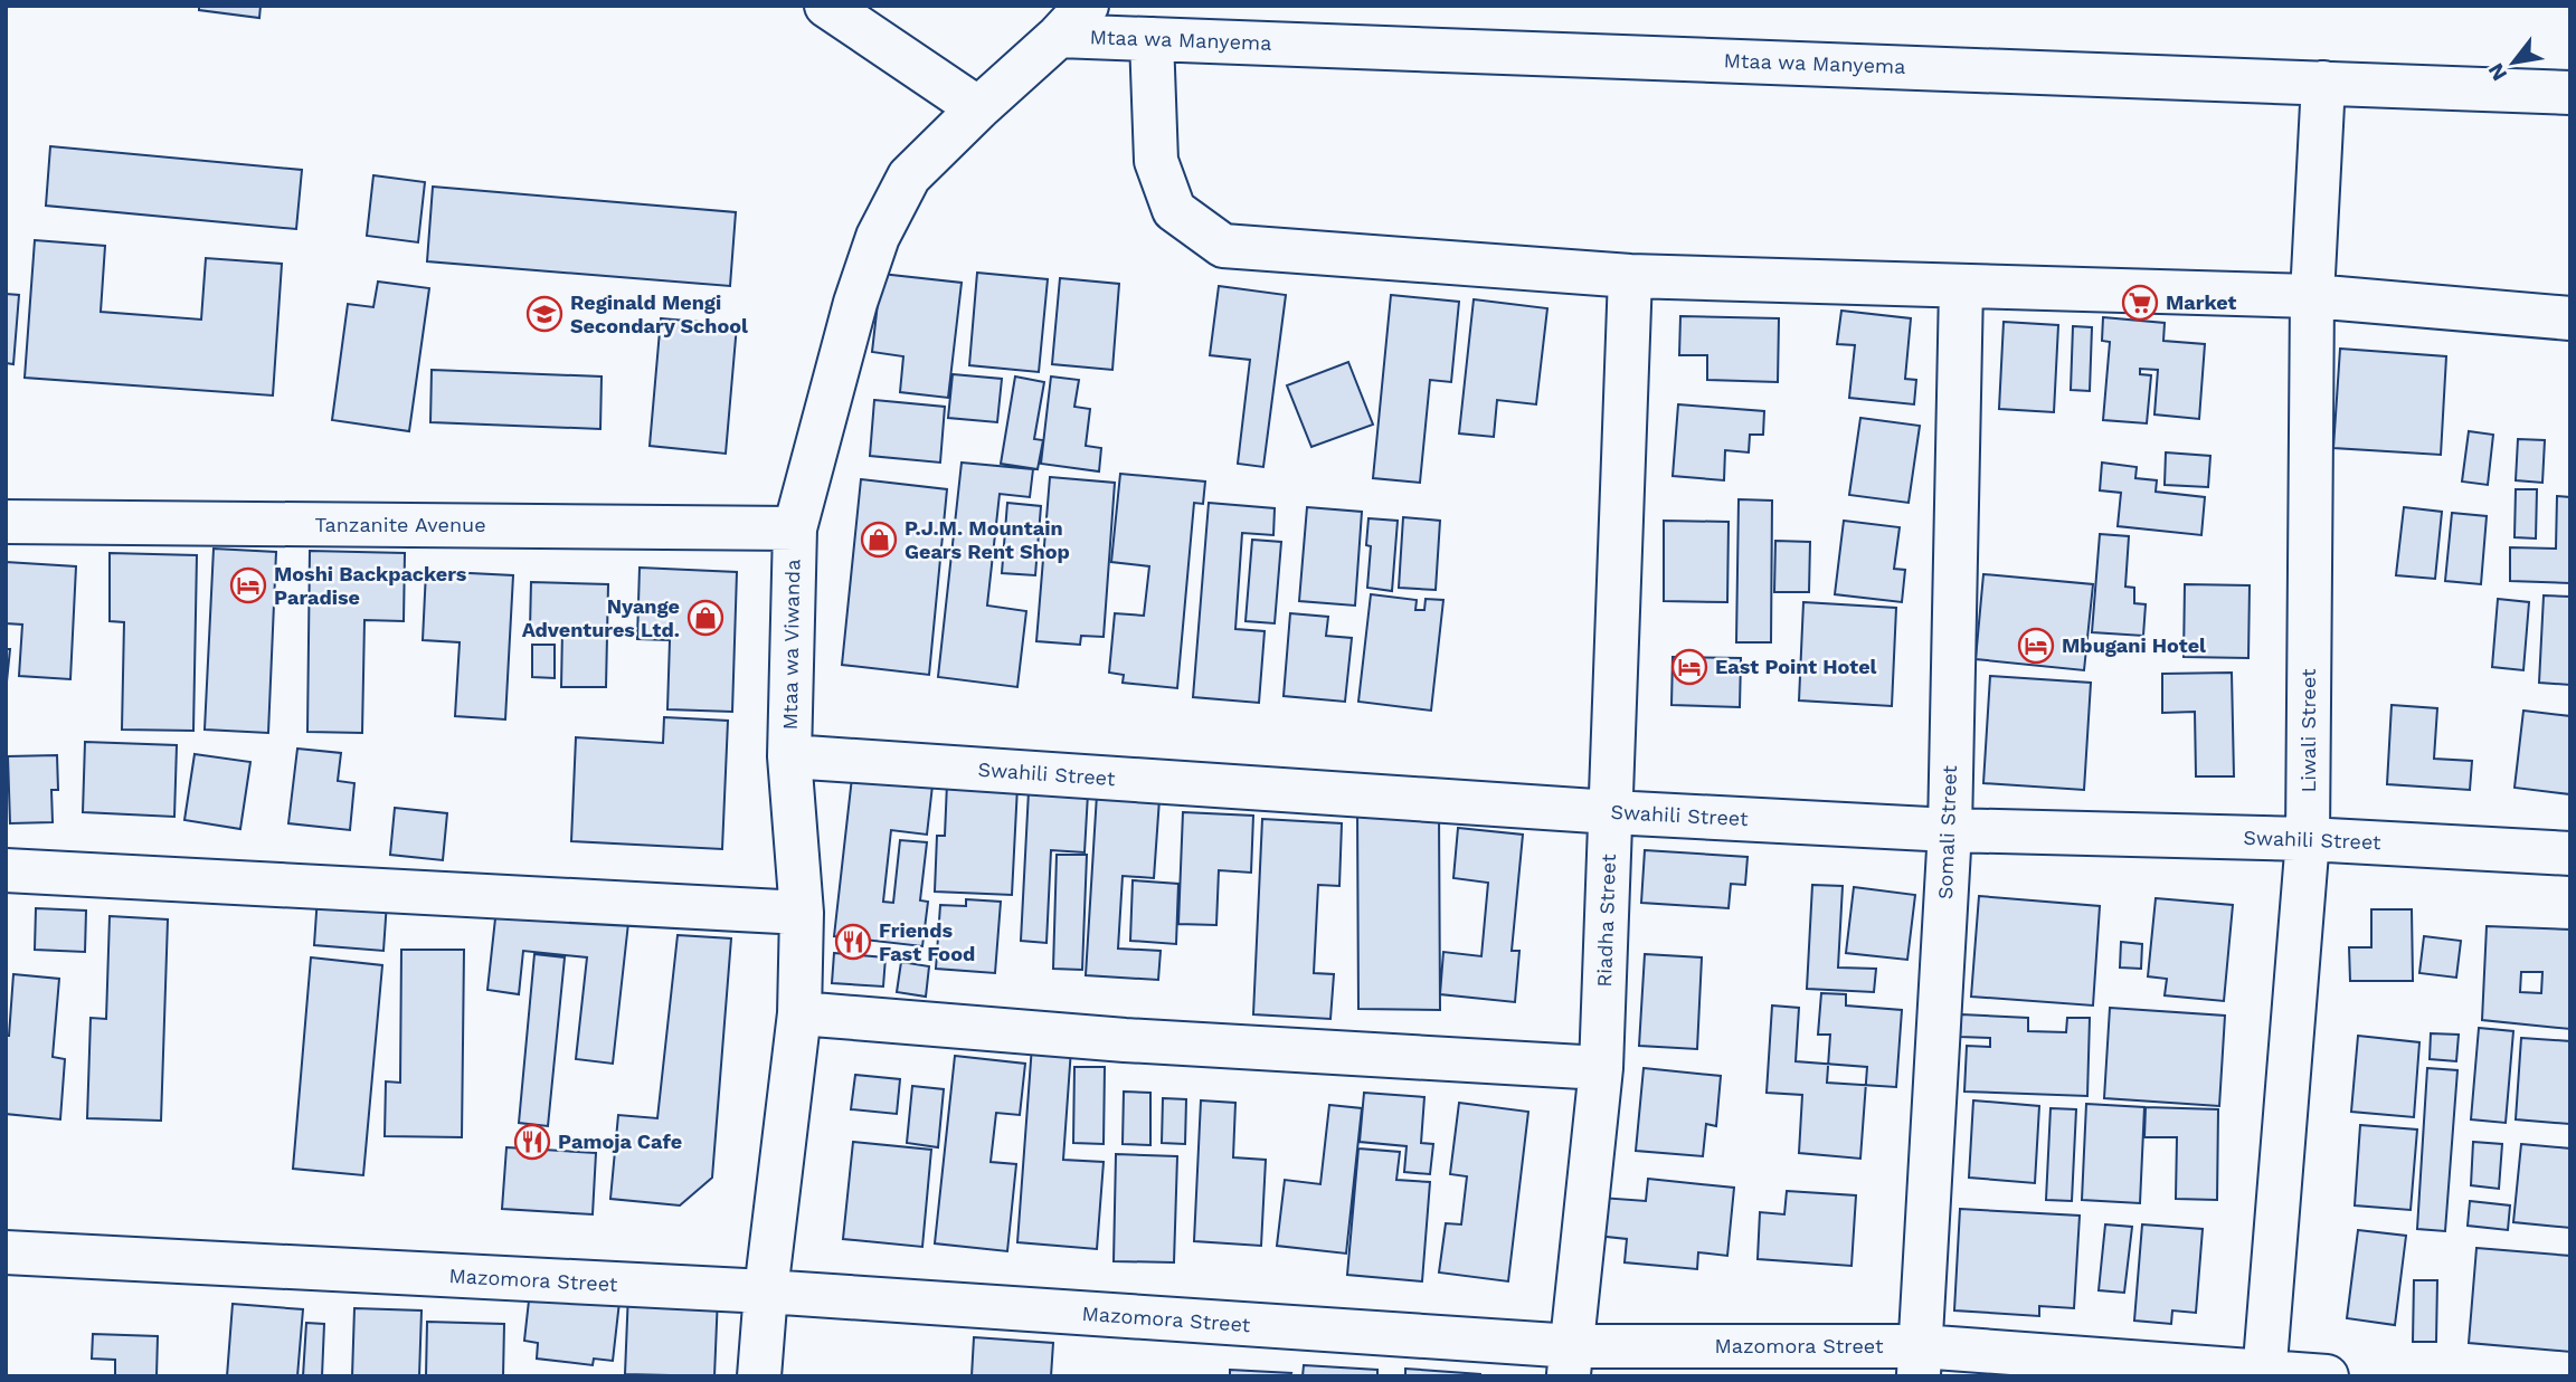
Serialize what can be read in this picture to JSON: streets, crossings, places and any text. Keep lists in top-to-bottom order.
{
  "streets": {
    "street": [
      "Mtaa wa Manyema",
      "Tanzanite Avenue",
      "Mtaa wa Viwanda",
      "Liwali Street",
      "Swahili Street",
      "Somali Street",
      "Riadha Street",
      "Mazomora Street"
    ]
  },
  "crossings": [
    ["Mtaa wa Manyema", "Mtaa wa Viwanda"],
    ["Mtaa wa Manyema", "Liwali Street"],
    ["Tanzanite Avenue", "Mtaa wa Viwanda"],
    ["Mtaa wa Viwanda", "Swahili Street"],
    ["Mtaa wa Viwanda", "Mazomora Street"],
    ["Liwali Street", "Swahili Street"],
    ["Liwali Street", "Mazomora Street"],
    ["Swahili Street", "Somali Street"],
    ["Swahili Street", "Riadha Street"],
    ["Somali Street", "Mazomora Street"],
    ["Riadha Street", "Mazomora Street"]
  ],
  "places": {
    "supermarket": ["Market"],
    "school or university": ["Reginald Mengi Secondary School"],
    "shop": ["P.J.M. Mountain Gears Rent Shop", "Nyange Adventures Ltd."],
    "hotel": ["Moshi Backpackers Paradise", "Mbugani Hotel", "East Point Hotel"],
    "restaurant": ["Friends Fast Food", "Pamoja Cafe"]
  },
  "north": "bottom left"
}
